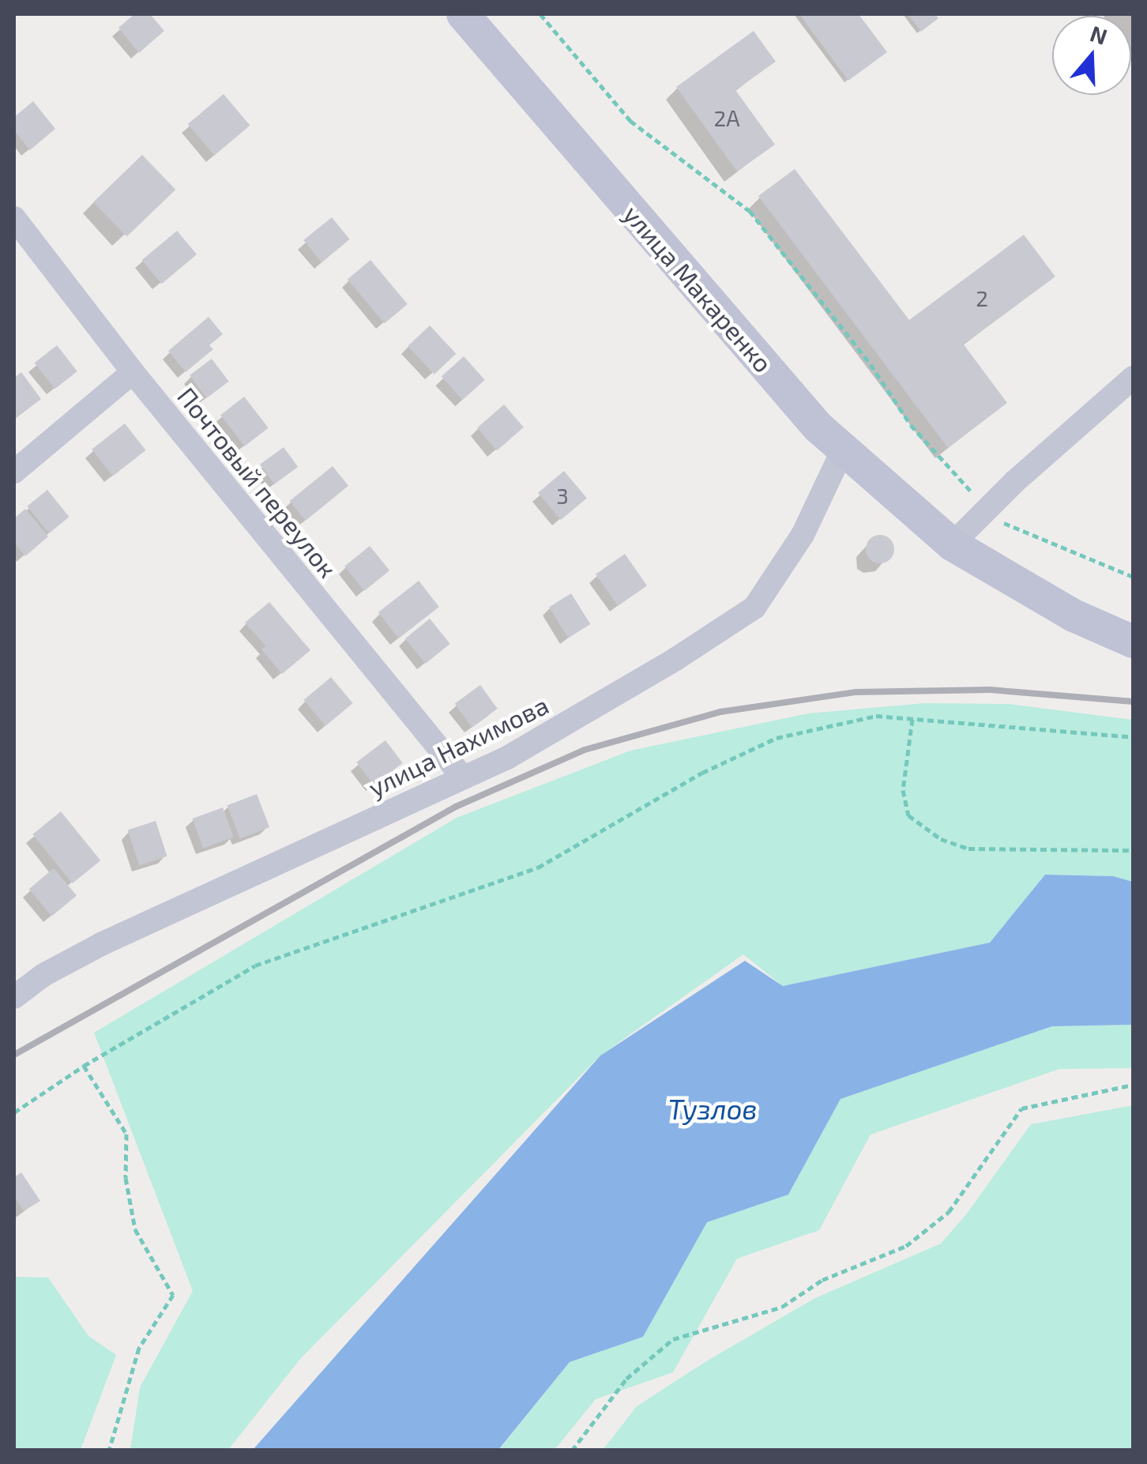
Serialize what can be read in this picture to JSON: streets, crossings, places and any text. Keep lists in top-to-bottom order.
{
  "streets": {
    "main road": ["улица Макаренко"],
    "street": ["Почтовый переулок", "улица Нахимова"]
  },
  "crossings": [
    ["улица Макаренко", "улица Нахимова"],
    ["Почтовый переулок", "улица Нахимова"]
  ],
  "water": ["Тузлов"],
  "house_numbers": ["2А", "2", "3"],
  "north": "top"
}
